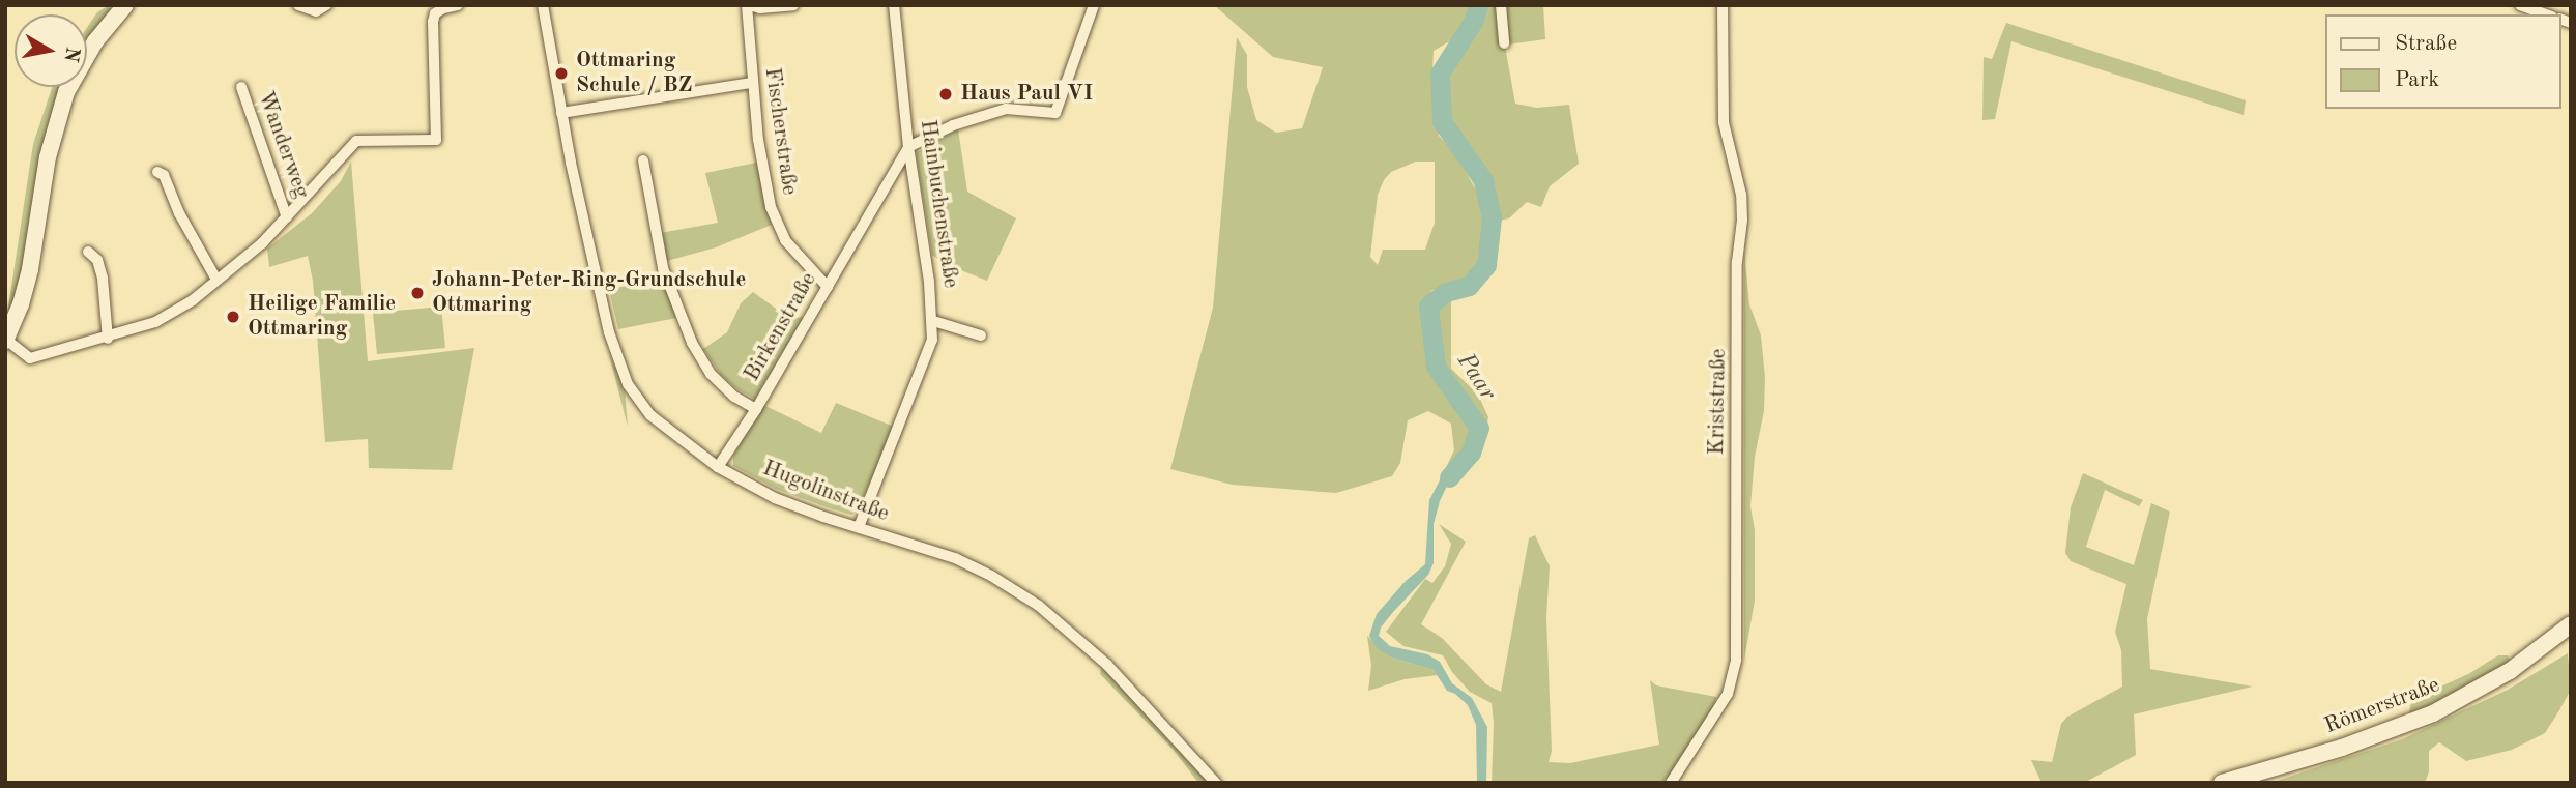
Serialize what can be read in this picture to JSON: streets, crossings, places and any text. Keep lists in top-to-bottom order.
{
  "streets": {
    "main road": ["Römerstraße"],
    "street": [
      "Fischerstraße",
      "Wanderweg",
      "Hainbuchenstraße",
      "Birkenstraße",
      "Kriststraße",
      "Hugolinstraße"
    ]
  },
  "crossings": [
    ["Fischerstraße", "Birkenstraße"],
    ["Hainbuchenstraße", "Birkenstraße"],
    ["Hainbuchenstraße", "Hugolinstraße"],
    ["Birkenstraße", "Hugolinstraße"]
  ],
  "water": ["Paar"],
  "places": [
    "Ottmaring Schule / BZ",
    "Haus Paul VI",
    "Johann-Peter-Ring-Grundschule Ottmaring",
    "Heilige Familie Ottmaring"
  ],
  "legend": ["Straße", "Park"],
  "north": "right"
}
